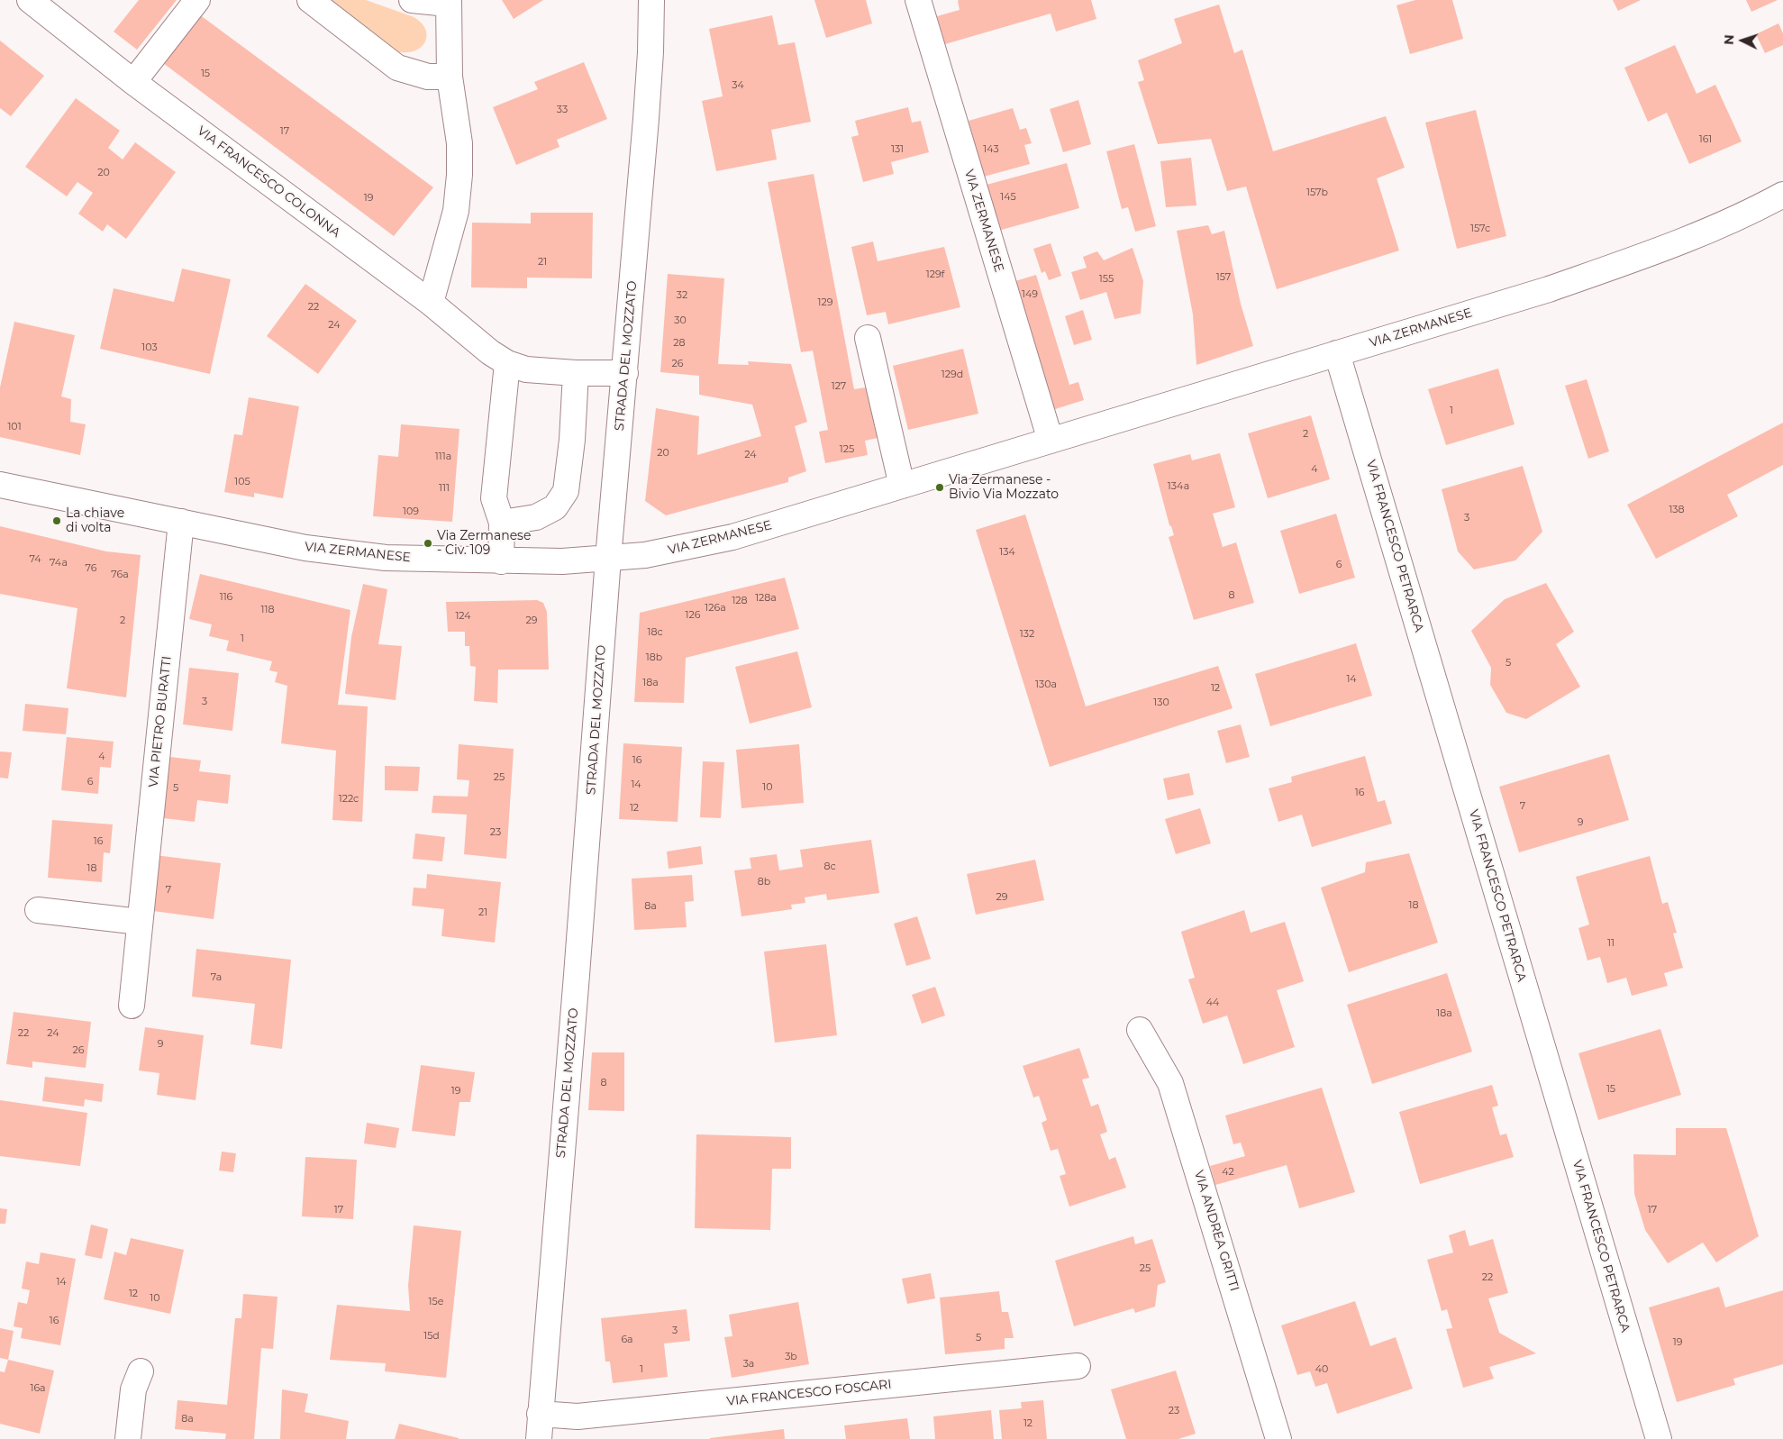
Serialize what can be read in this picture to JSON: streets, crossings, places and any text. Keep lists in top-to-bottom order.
{
  "streets": {
    "street": [
      "VIA FRANCESCO COLONNA",
      "VIA ZERMANESE",
      "STRADA DEL MOZZATO",
      "VIA FRANCESCO PETRARCA",
      "VIA PIETRO BURATTI",
      "VIA ANDREA GRITTI",
      "VIA FRANCESCO FOSCARI"
    ]
  },
  "crossings": [
    ["VIA FRANCESCO COLONNA", "STRADA DEL MOZZATO"],
    ["VIA ZERMANESE", "STRADA DEL MOZZATO"],
    ["VIA ZERMANESE", "VIA FRANCESCO PETRARCA"],
    ["VIA ZERMANESE", "VIA PIETRO BURATTI"],
    ["STRADA DEL MOZZATO", "VIA FRANCESCO FOSCARI"]
  ],
  "places": ["Via Zermanese - Bivio Via Mozzato", "La chiave di volta", "Via Zermanese - Civ. 109"],
  "house_numbers": [
    "15",
    "34",
    "33",
    "17",
    "161",
    "131",
    "143",
    "20",
    "157b",
    "145",
    "19",
    "157c",
    "21",
    "129f",
    "157",
    "155",
    "149",
    "32",
    "129",
    "22",
    "30",
    "24",
    "28",
    "103",
    "26",
    "129d",
    "127",
    "1",
    "101",
    "2",
    "125",
    "20",
    "24",
    "111a",
    "4",
    "105",
    "134a",
    "111",
    "138",
    "109",
    "3",
    "134",
    "74",
    "74a",
    "6",
    "76",
    "76a",
    "8",
    "116",
    "128a",
    "128",
    "126a",
    "118",
    "126",
    "124",
    "2",
    "29",
    "18c",
    "132",
    "1",
    "18b",
    "5",
    "14",
    "18a",
    "130a",
    "12",
    "3",
    "130",
    "4",
    "16",
    "25",
    "6",
    "14",
    "10",
    "5",
    "16",
    "122c",
    "7",
    "12",
    "9",
    "23",
    "16",
    "8c",
    "18",
    "8b",
    "7",
    "29",
    "18",
    "8a",
    "21",
    "11",
    "7a",
    "44",
    "18a",
    "22",
    "24",
    "9",
    "26",
    "8",
    "15",
    "19",
    "42",
    "17",
    "17",
    "25",
    "22",
    "14",
    "12",
    "10",
    "15e",
    "16",
    "3",
    "15d",
    "5",
    "6a",
    "19",
    "3b",
    "3a",
    "1",
    "40",
    "16a",
    "23",
    "8a",
    "12"
  ],
  "north": "left"
}
